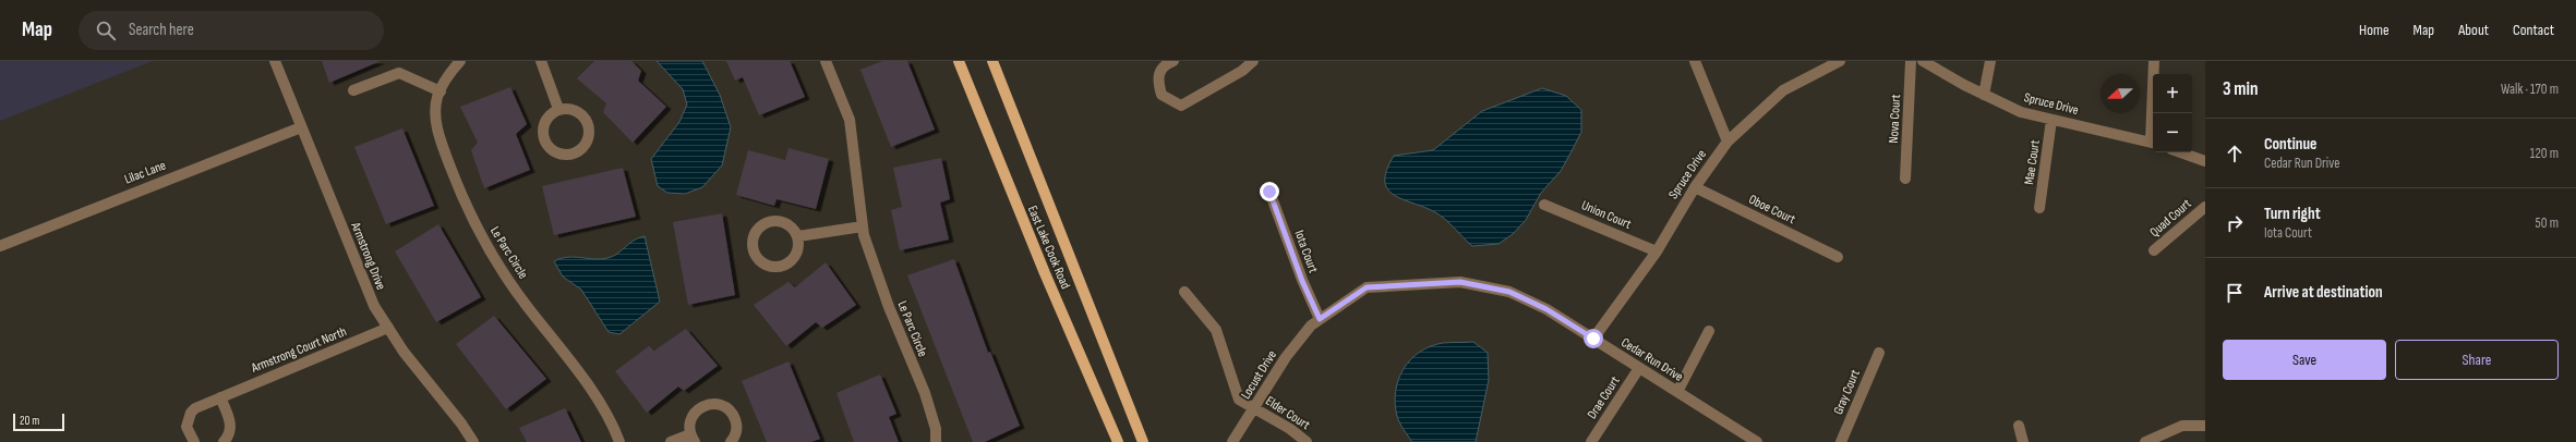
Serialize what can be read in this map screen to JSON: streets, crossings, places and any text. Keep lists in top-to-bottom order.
{
  "streets": {
    "main road": ["East Lake Cook Road"],
    "street": [
      "Spruce Drive",
      "Nova Court",
      "Mae Court",
      "Lilac Lane",
      "Oboe Court",
      "Union Court",
      "Quad Court",
      "Iota Court",
      "Le Parc Circle",
      "Armstrong Drive",
      "Armstrong Court North",
      "Cedar Run Drive",
      "Locust Drive",
      "Gray Court",
      "Drae Court",
      "Elder Court"
    ]
  },
  "crossings": [
    ["Spruce Drive", "Mae Court"],
    ["Spruce Drive", "Oboe Court"],
    ["Spruce Drive", "Union Court"],
    ["Spruce Drive", "Cedar Run Drive"],
    ["Lilac Lane", "Armstrong Drive"],
    ["Iota Court", "Cedar Run Drive"],
    ["Iota Court", "Locust Drive"],
    ["Armstrong Drive", "Armstrong Court North"],
    ["Cedar Run Drive", "Locust Drive"],
    ["Cedar Run Drive", "Drae Court"],
    ["Locust Drive", "Elder Court"]
  ],
  "scale_bar": "20 m",
  "north": "left",
  "page": {
    "header": "Map",
    "search": "Search here",
    "nav": [
      "Home",
      "Map",
      "About",
      "Contact"
    ],
    "heading": ["3 min", "Walk · 170 m"],
    "map_buttons": ["+", "−"],
    "list": [
      ["Continue", "Cedar Run Drive", "120 m"],
      ["Turn right", "Iota Court", "50 m"],
      "Arrive at destination"
    ],
    "buttons": ["Save", "Share"],
    "scale": "20 m"
  }
}
